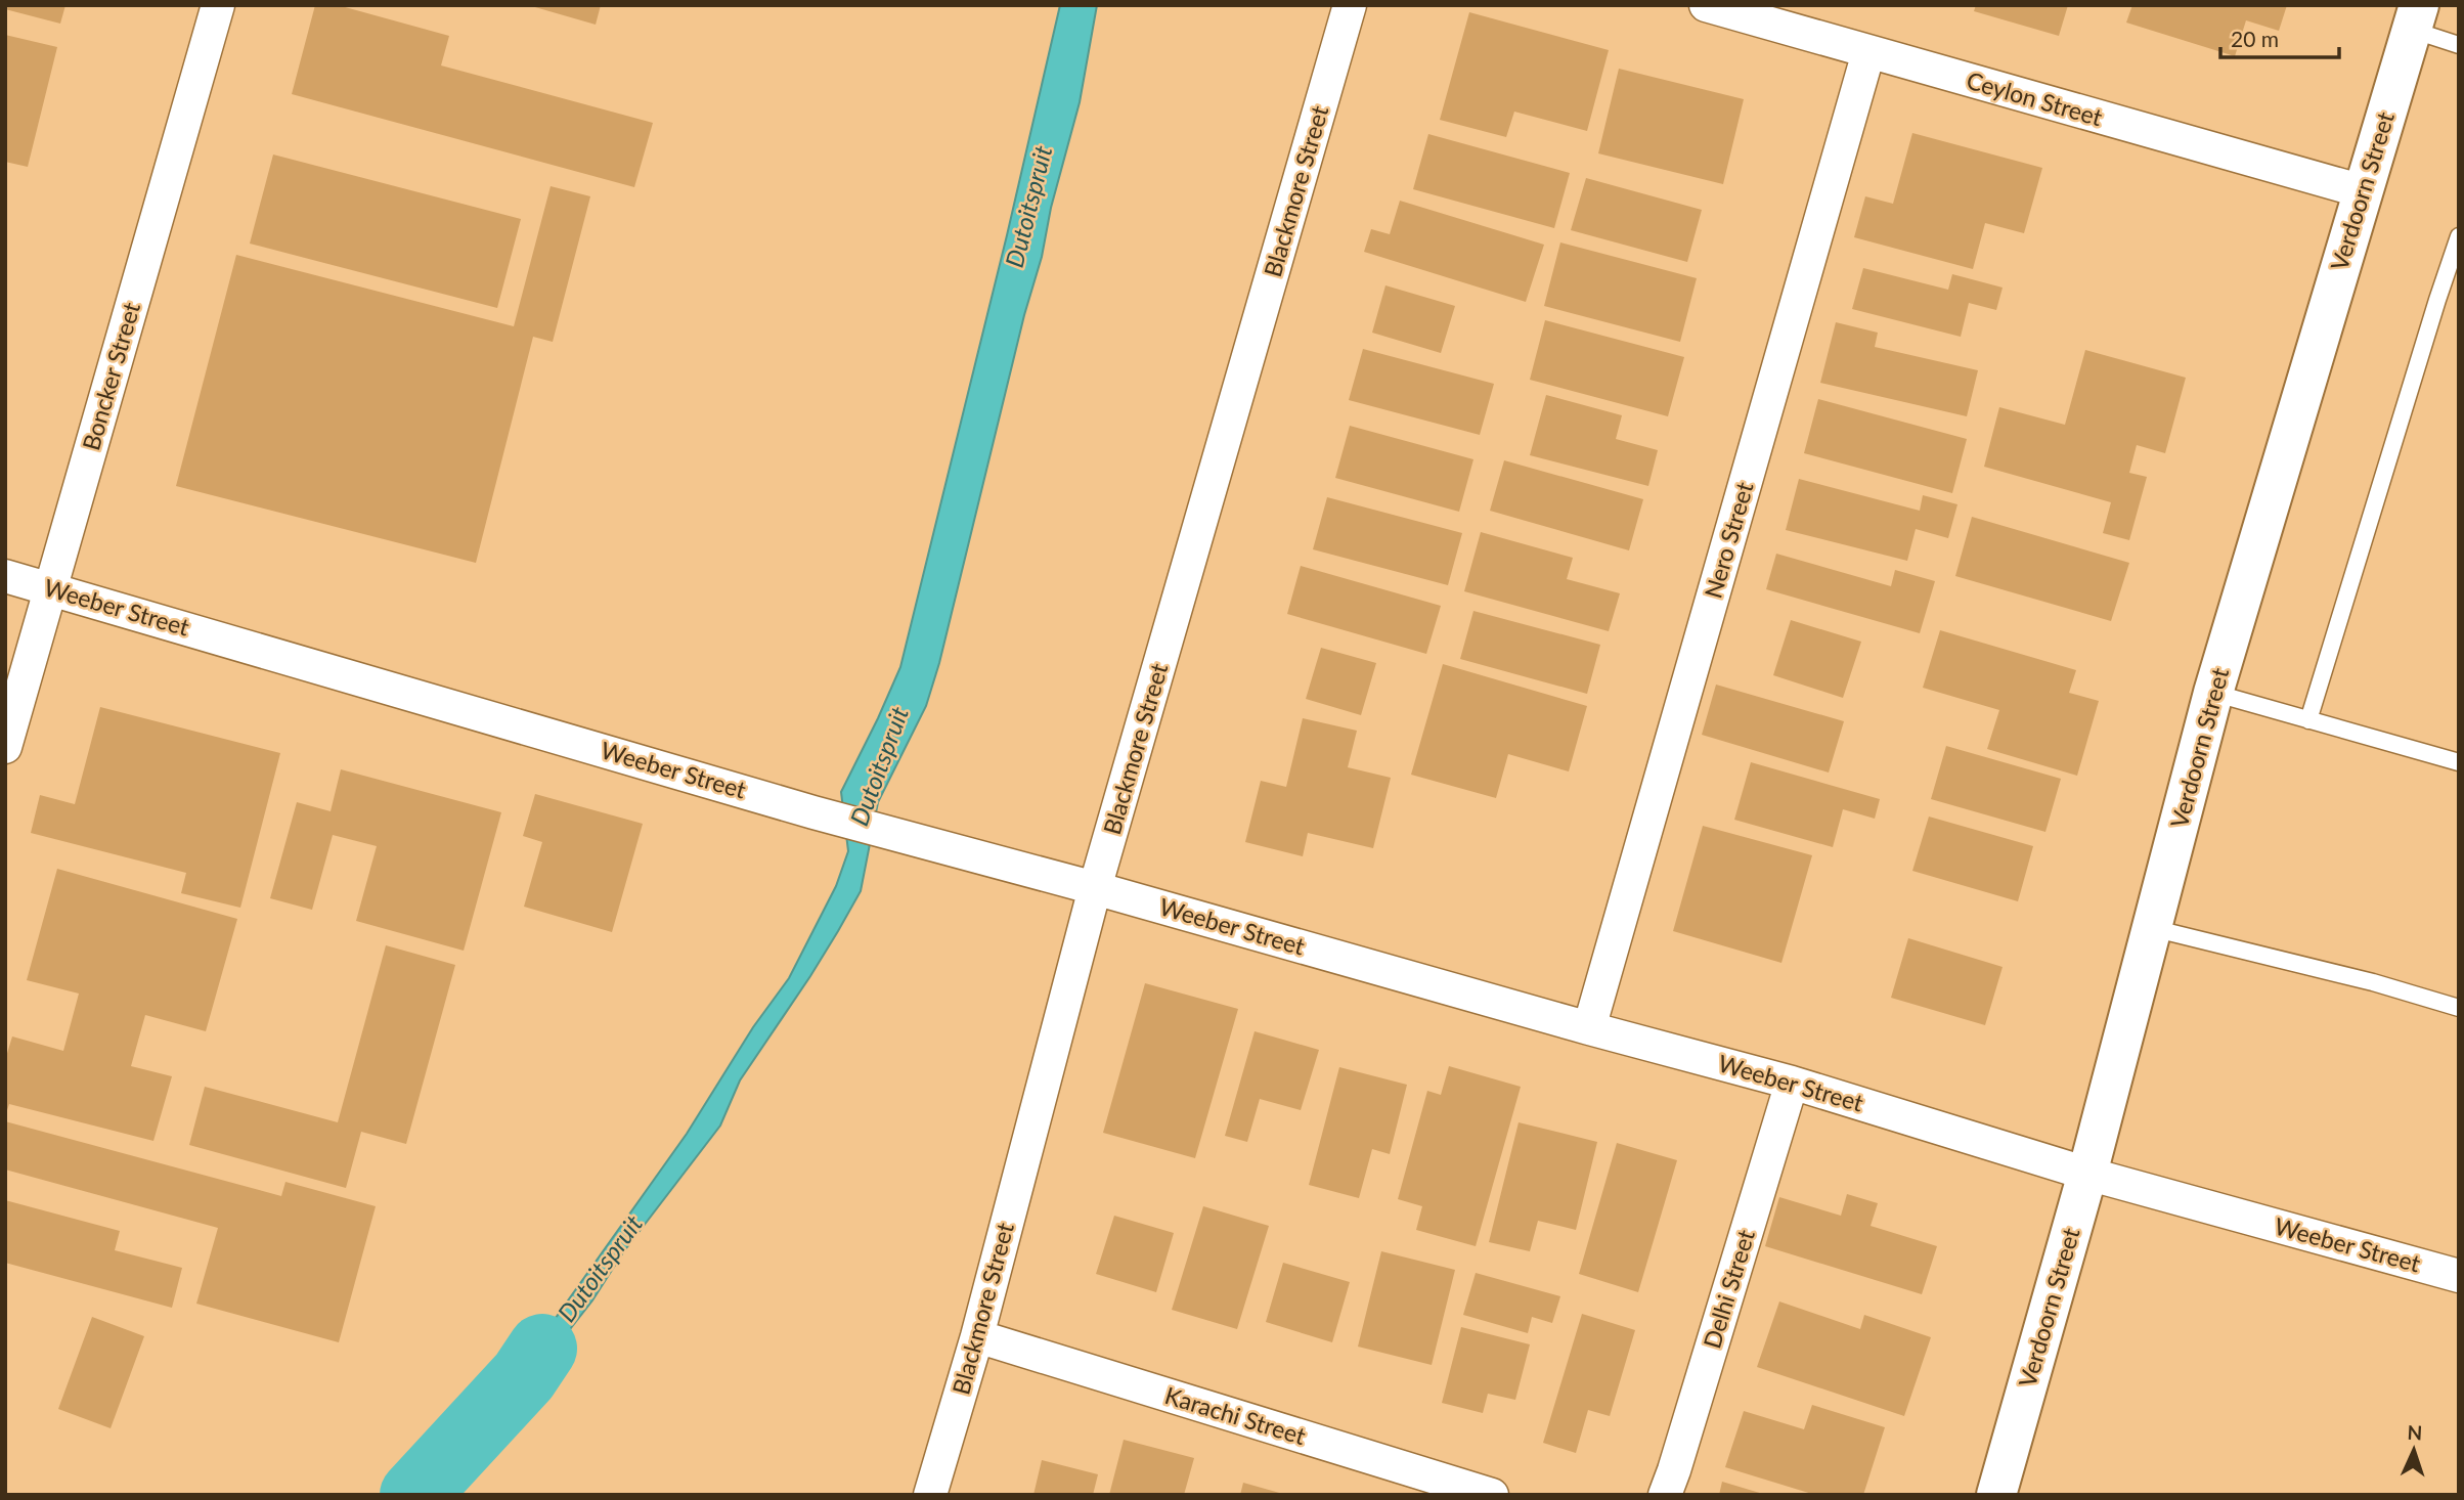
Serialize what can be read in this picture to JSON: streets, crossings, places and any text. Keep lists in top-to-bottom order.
{
  "streets": {
    "street": [
      "Ceylon Street",
      "Blackmore Street",
      "Verdoorn Street",
      "Boncker Street",
      "Nero Street",
      "Weeber Street",
      "Delhi Street",
      "Karachi Street"
    ]
  },
  "crossings": [
    ["Ceylon Street", "Verdoorn Street"],
    ["Ceylon Street", "Nero Street"],
    ["Blackmore Street", "Weeber Street"],
    ["Blackmore Street", "Karachi Street"],
    ["Verdoorn Street", "Weeber Street"],
    ["Boncker Street", "Weeber Street"],
    ["Nero Street", "Weeber Street"],
    ["Weeber Street", "Delhi Street"]
  ],
  "water": ["Dutoitspruit"],
  "scale_bar": "20 m",
  "north": "top"
}
